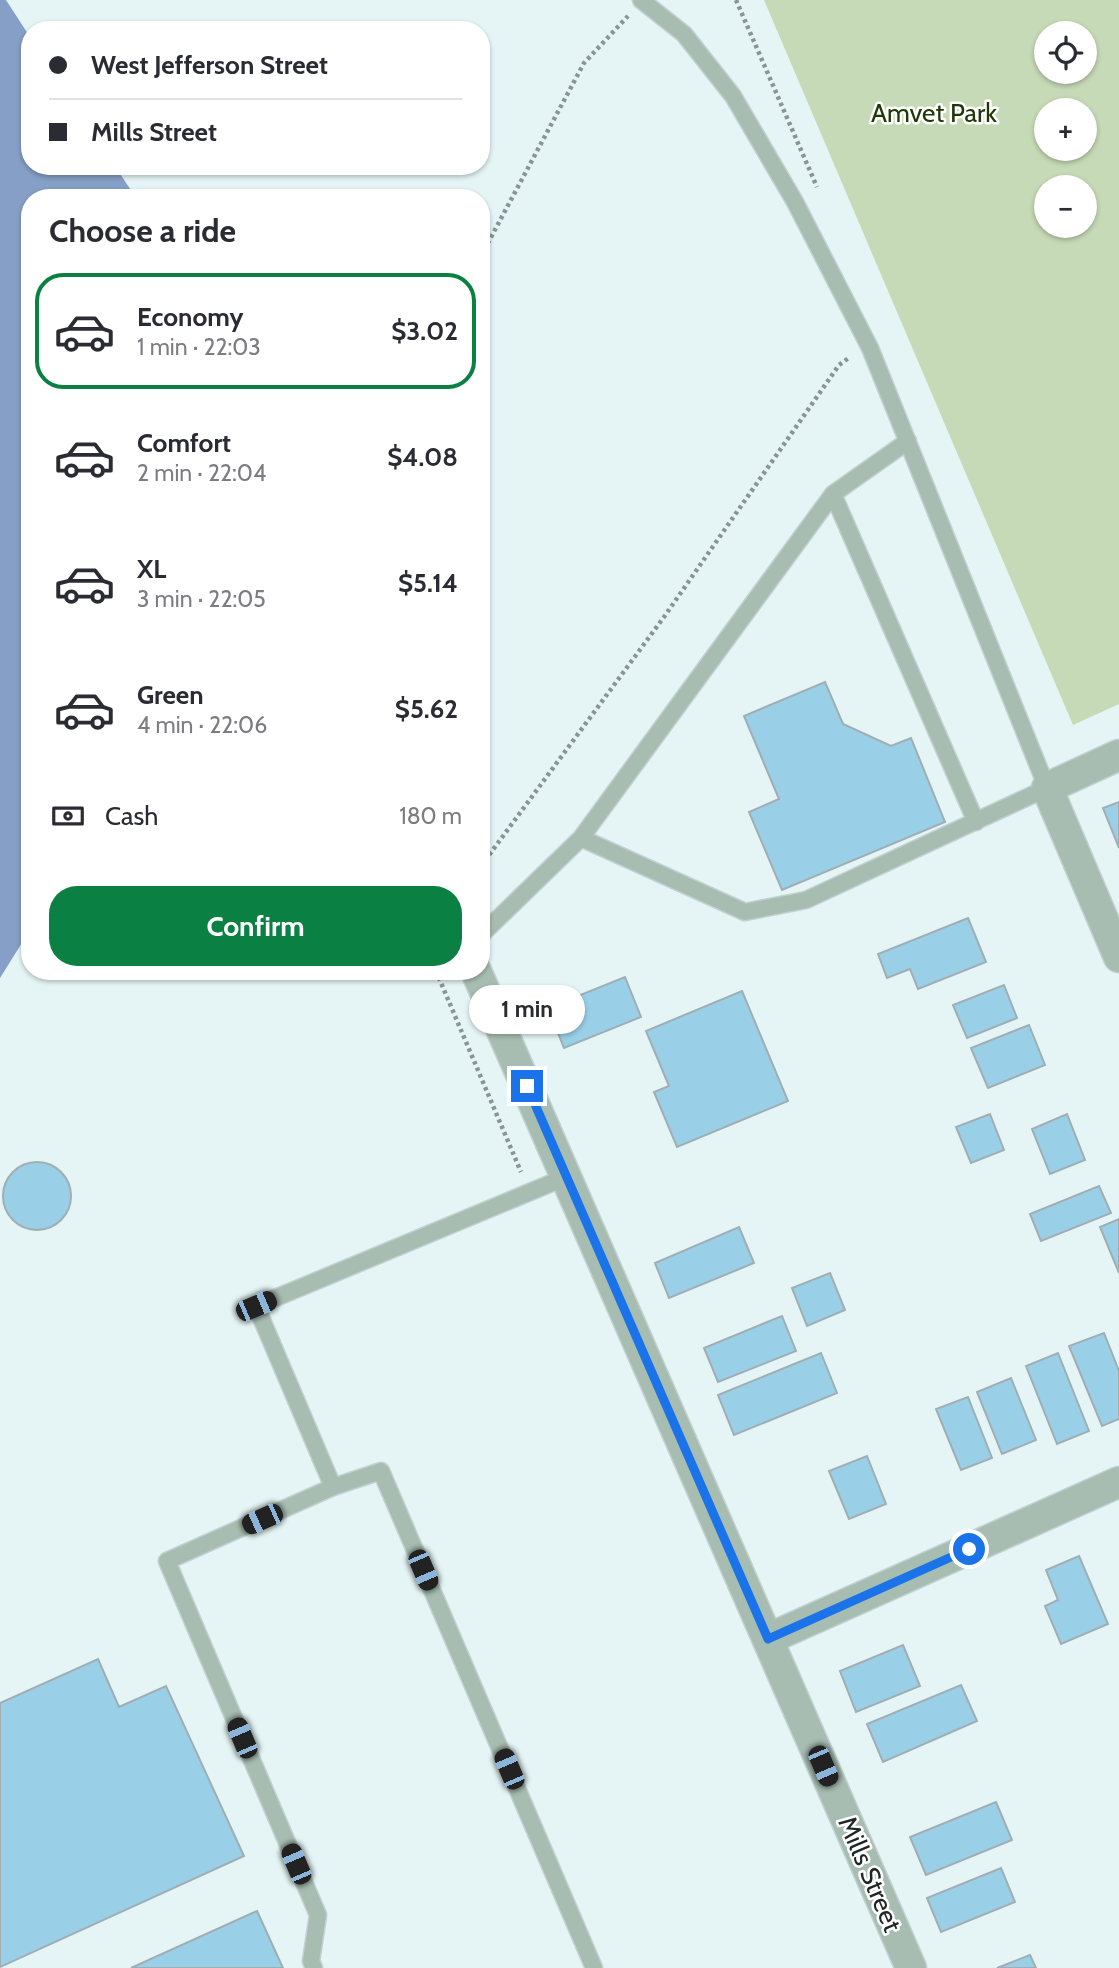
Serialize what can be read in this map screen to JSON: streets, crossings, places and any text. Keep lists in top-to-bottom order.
{
  "streets": {
    "street": ["Mills Street"]
  },
  "parks": ["Amvet Park"],
  "page": {
    "map_buttons": ["+", "−"],
    "banner": ["West Jefferson Street", "Mills Street"],
    "heading": "Choose a ride",
    "list": [
      {
        "name": "Economy",
        "note": "1 min · 22:03",
        "value": "$3.02"
      },
      {
        "name": "Comfort",
        "note": "2 min · 22:04",
        "value": "$4.08"
      },
      {
        "name": "XL",
        "note": "3 min · 22:05",
        "value": "$5.14"
      },
      {
        "name": "Green",
        "note": "4 min · 22:06",
        "value": "$5.62"
      }
    ],
    "pay": ["Cash", "180 m"],
    "buttons": "Confirm",
    "bubble": "1 min"
  }
}
